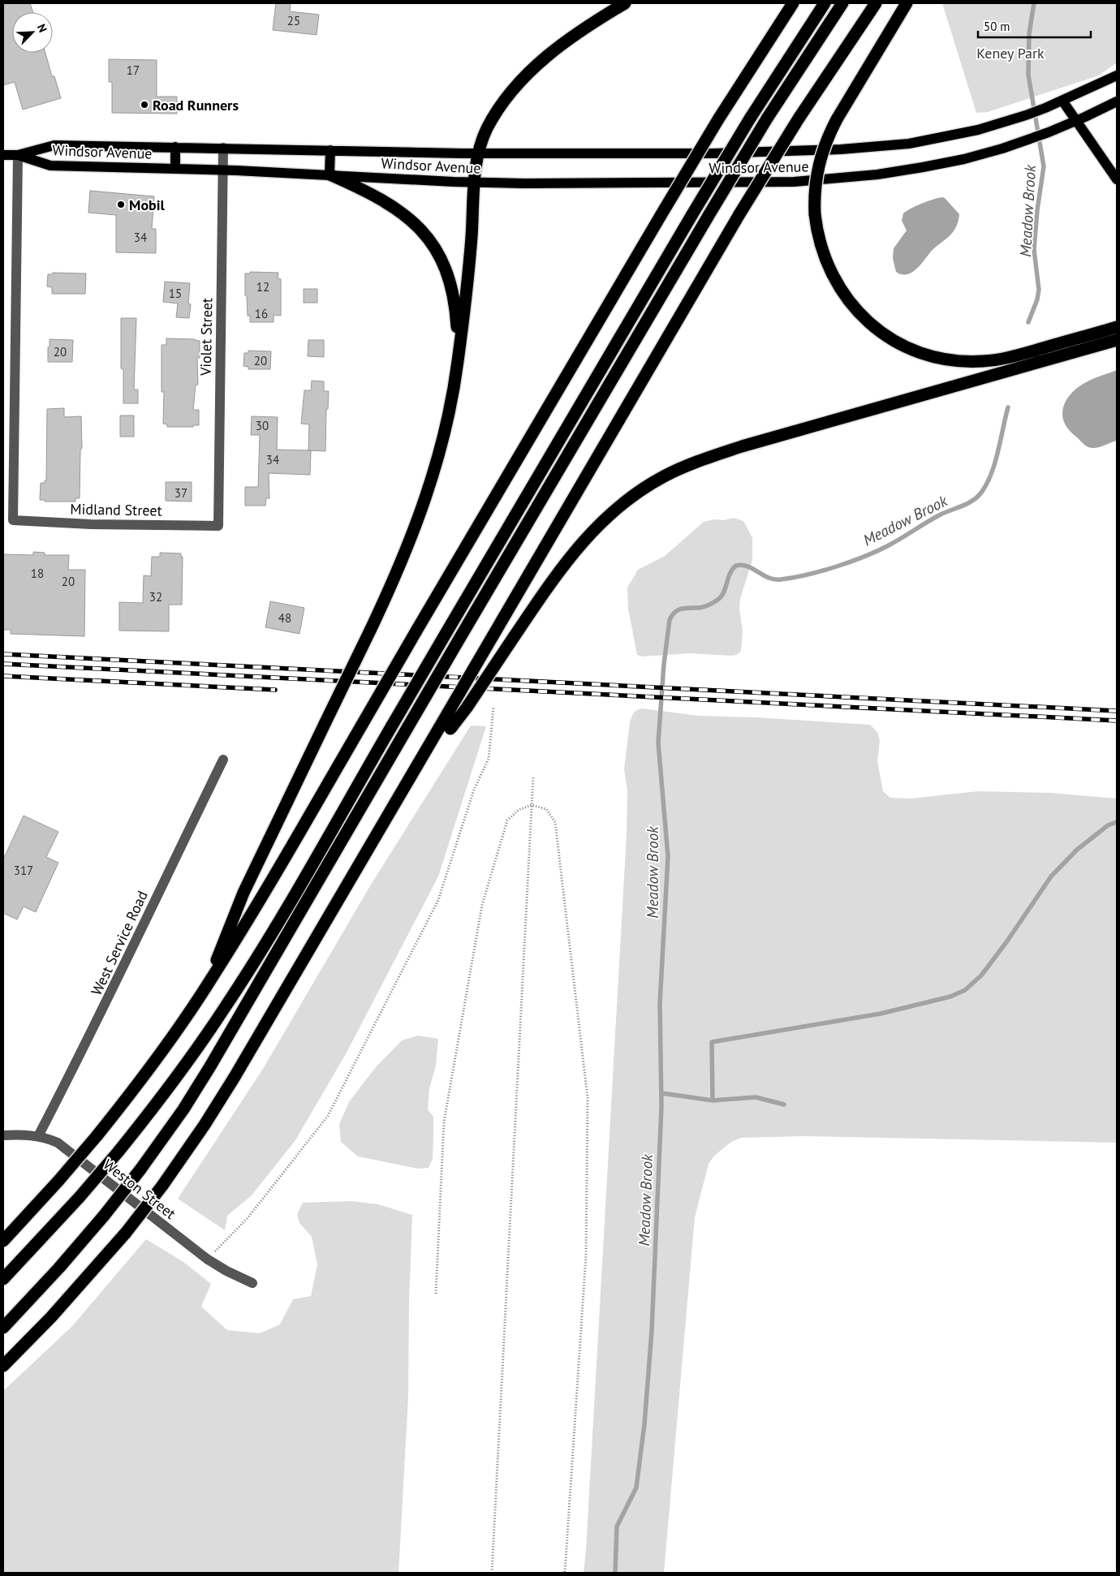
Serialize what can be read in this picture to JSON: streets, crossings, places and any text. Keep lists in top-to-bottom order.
{
  "streets": {
    "main road": ["Windsor Avenue"],
    "street": [
      "Violet Street",
      "Midland Street",
      "West Service Road",
      "Weston Street"
    ]
  },
  "crossings": [
    ["Windsor Avenue", "Violet Street"],
    ["Windsor Avenue", "Midland Street"],
    ["Violet Street", "Midland Street"],
    ["West Service Road", "Weston Street"]
  ],
  "water": ["Meadow Brook"],
  "parks": ["Keney Park"],
  "places": ["Road Runners", "Mobil"],
  "house_numbers": [
    "25",
    "17",
    "34",
    "12",
    "15",
    "16",
    "20",
    "20",
    "30",
    "34",
    "37",
    "18",
    "20",
    "32",
    "48",
    "317"
  ],
  "scale_bar": "50 m",
  "north": "top right"
}
